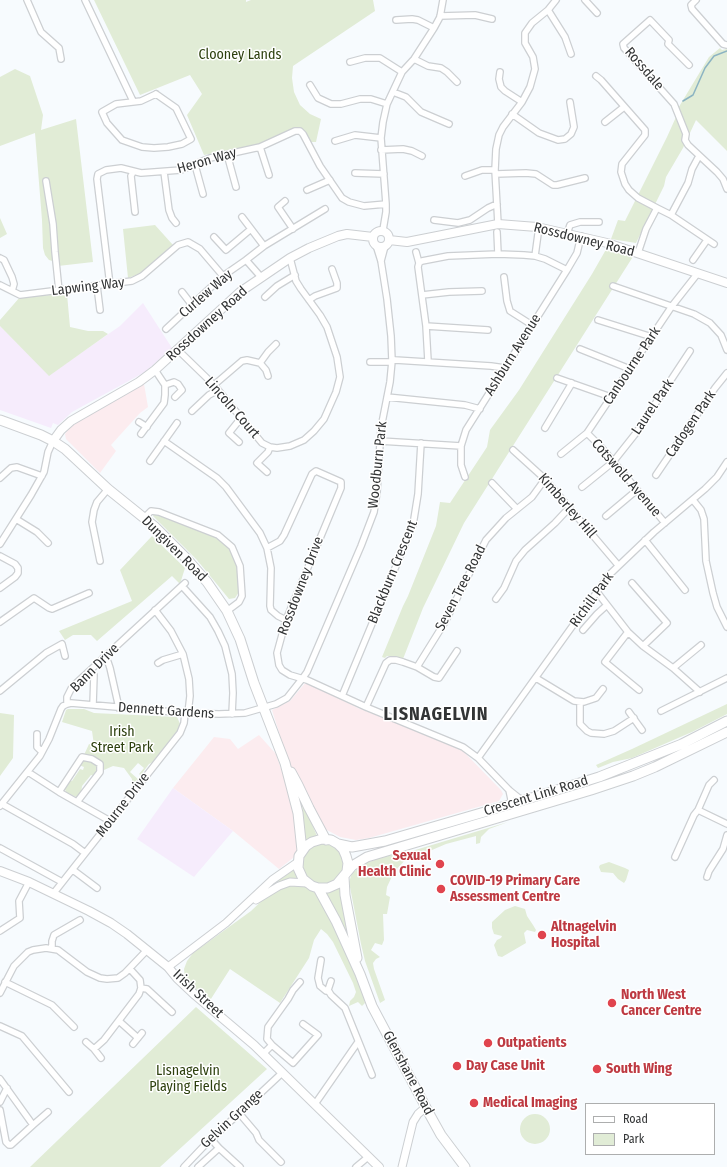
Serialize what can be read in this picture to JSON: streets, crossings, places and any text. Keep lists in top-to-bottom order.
{
  "streets": {
    "highway": ["Dungiven Road", "Crescent Link Road", "Glenshane Road"],
    "main road": ["Rossdowney Road", "Irish Street"],
    "street": [
      "Rossdale",
      "Heron Way",
      "Lapwing Way",
      "Curlew Way",
      "Ashburn Avenue",
      "Canbourne Park",
      "Laurel Park",
      "Lincoln Court",
      "Cadogen Park",
      "Woodburn Park",
      "Cotswold Avenue",
      "Kimberley Hill",
      "Blackburn Crescent",
      "Rossdowney Drive",
      "Seven Tree Road",
      "Richill Park",
      "Bann Drive",
      "Dennett Gardens",
      "Mourne Drive",
      "Gelvin Grange"
    ]
  },
  "crossings": [
    ["Heron Way", "Lapwing Way"],
    ["Rossdowney Road", "Ashburn Avenue"],
    ["Rossdowney Road", "Canbourne Park"],
    ["Rossdowney Road", "Lincoln Court"],
    ["Rossdowney Road", "Woodburn Park"],
    ["Rossdowney Road", "Dungiven Road"],
    ["Lapwing Way", "Curlew Way"],
    ["Canbourne Park", "Cotswold Avenue"],
    ["Laurel Park", "Cotswold Avenue"],
    ["Woodburn Park", "Dungiven Road"],
    ["Woodburn Park", "Rossdowney Drive"],
    ["Woodburn Park", "Dennett Gardens"],
    ["Cotswold Avenue", "Richill Park"],
    ["Kimberley Hill", "Seven Tree Road"],
    ["Kimberley Hill", "Richill Park"],
    ["Dungiven Road", "Dennett Gardens"],
    ["Dungiven Road", "Crescent Link Road"],
    ["Dungiven Road", "Glenshane Road"],
    ["Blackburn Crescent", "Rossdowney Drive"],
    ["Rossdowney Drive", "Richill Park"],
    ["Bann Drive", "Dennett Gardens"],
    ["Bann Drive", "Mourne Drive"],
    ["Dennett Gardens", "Mourne Drive"],
    ["Crescent Link Road", "Glenshane Road"],
    ["Mourne Drive", "Irish Street"],
    ["Irish Street", "Gelvin Grange"]
  ],
  "districts": ["LISNAGELVIN"],
  "parks": ["Clooney Lands", "Irish Street Park", "Lisnagelvin Playing Fields"],
  "places": [
    "Sexual Health Clinic",
    "COVID-19 Primary Care Assessment Centre",
    "Altnagelvin Hospital",
    "North West Cancer Centre",
    "Outpatients",
    "Day Case Unit",
    "South Wing",
    "Medical Imaging"
  ],
  "legend": ["Road", "Park"]
}
